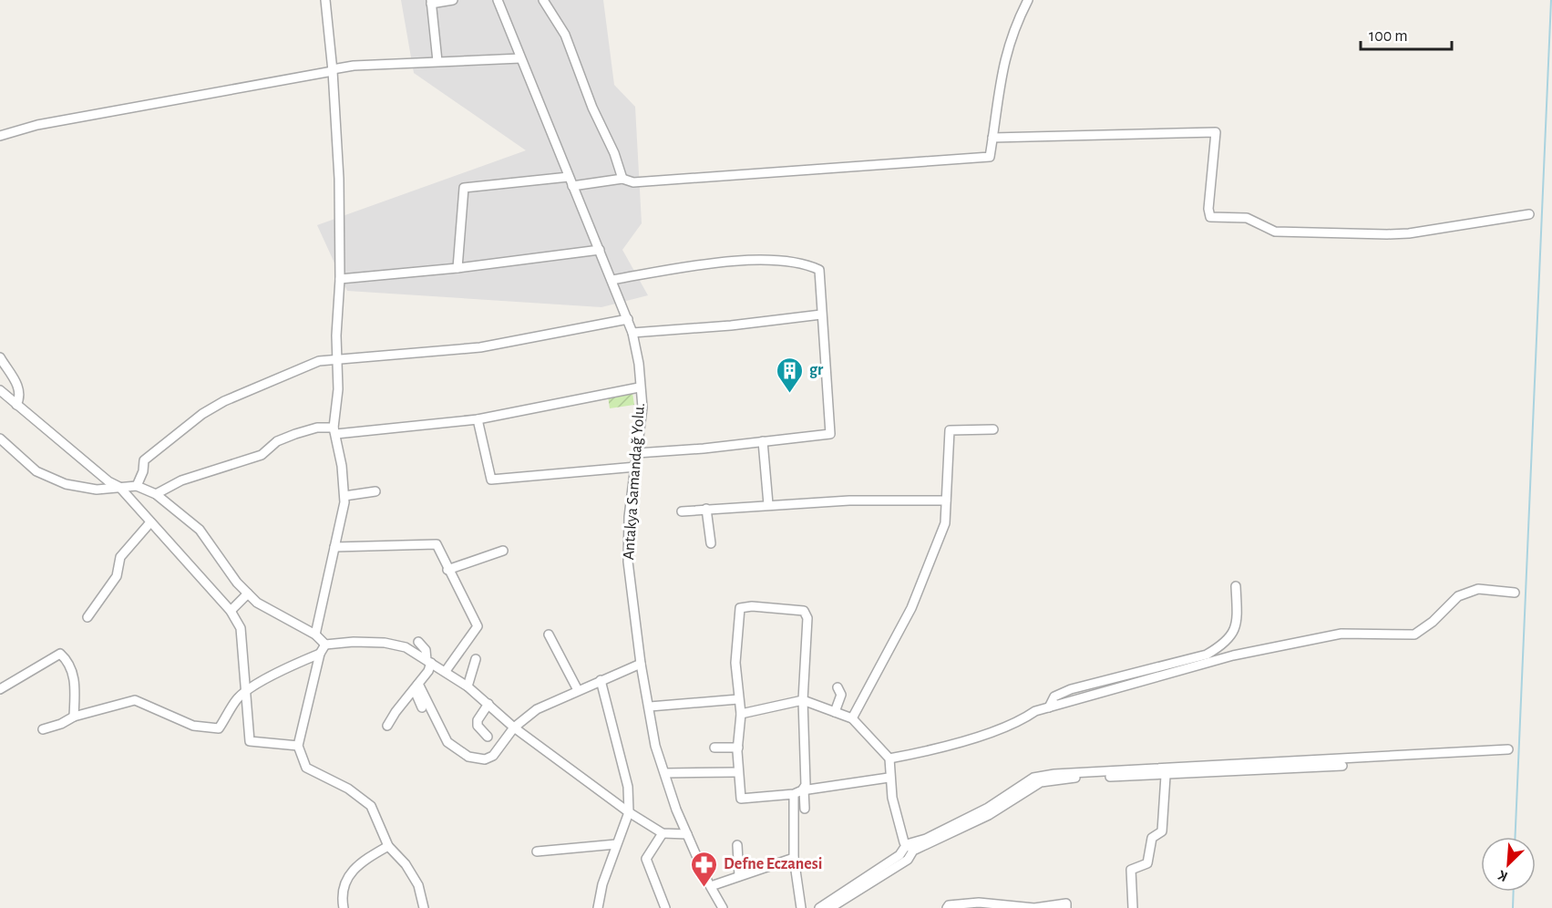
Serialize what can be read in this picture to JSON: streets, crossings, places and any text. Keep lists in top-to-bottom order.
{
  "streets": {
    "street": ["Antakya Samandağ Yolu."]
  },
  "places": {
    "building": ["gr"],
    "pharmacy": ["Defne Eczanesi"]
  },
  "scale_bar": "100 m",
  "north": "bottom left"
}
